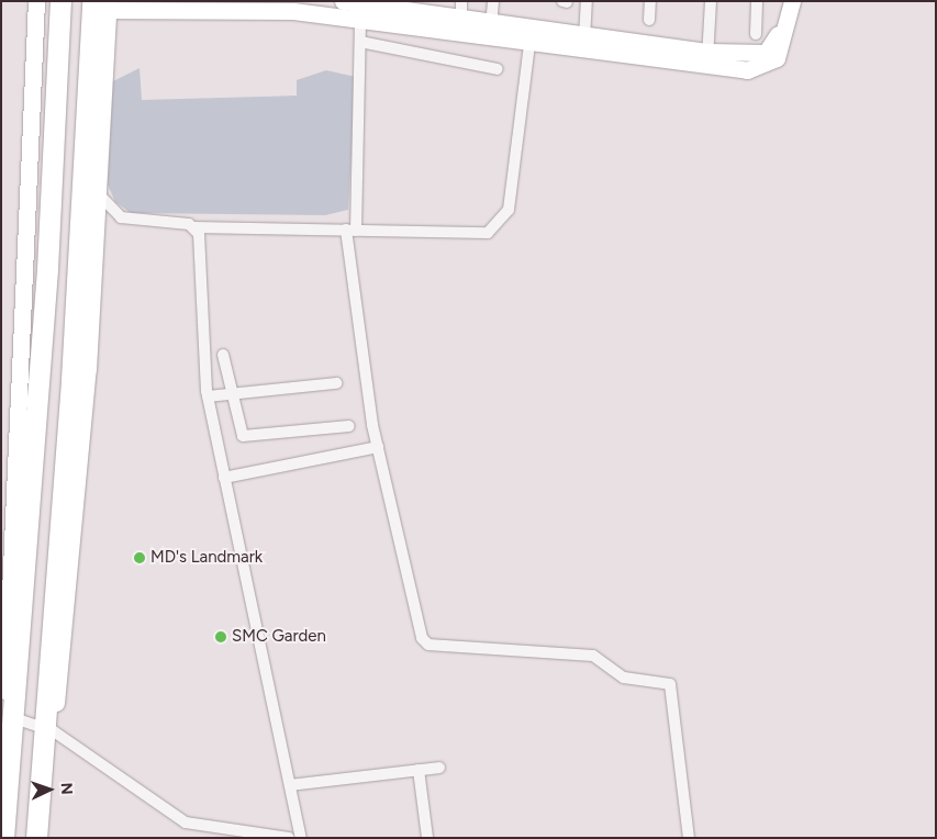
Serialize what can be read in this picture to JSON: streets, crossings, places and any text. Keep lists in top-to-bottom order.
{
  "places": ["MD's Landmark", "SMC Garden"],
  "north": "right"
}
